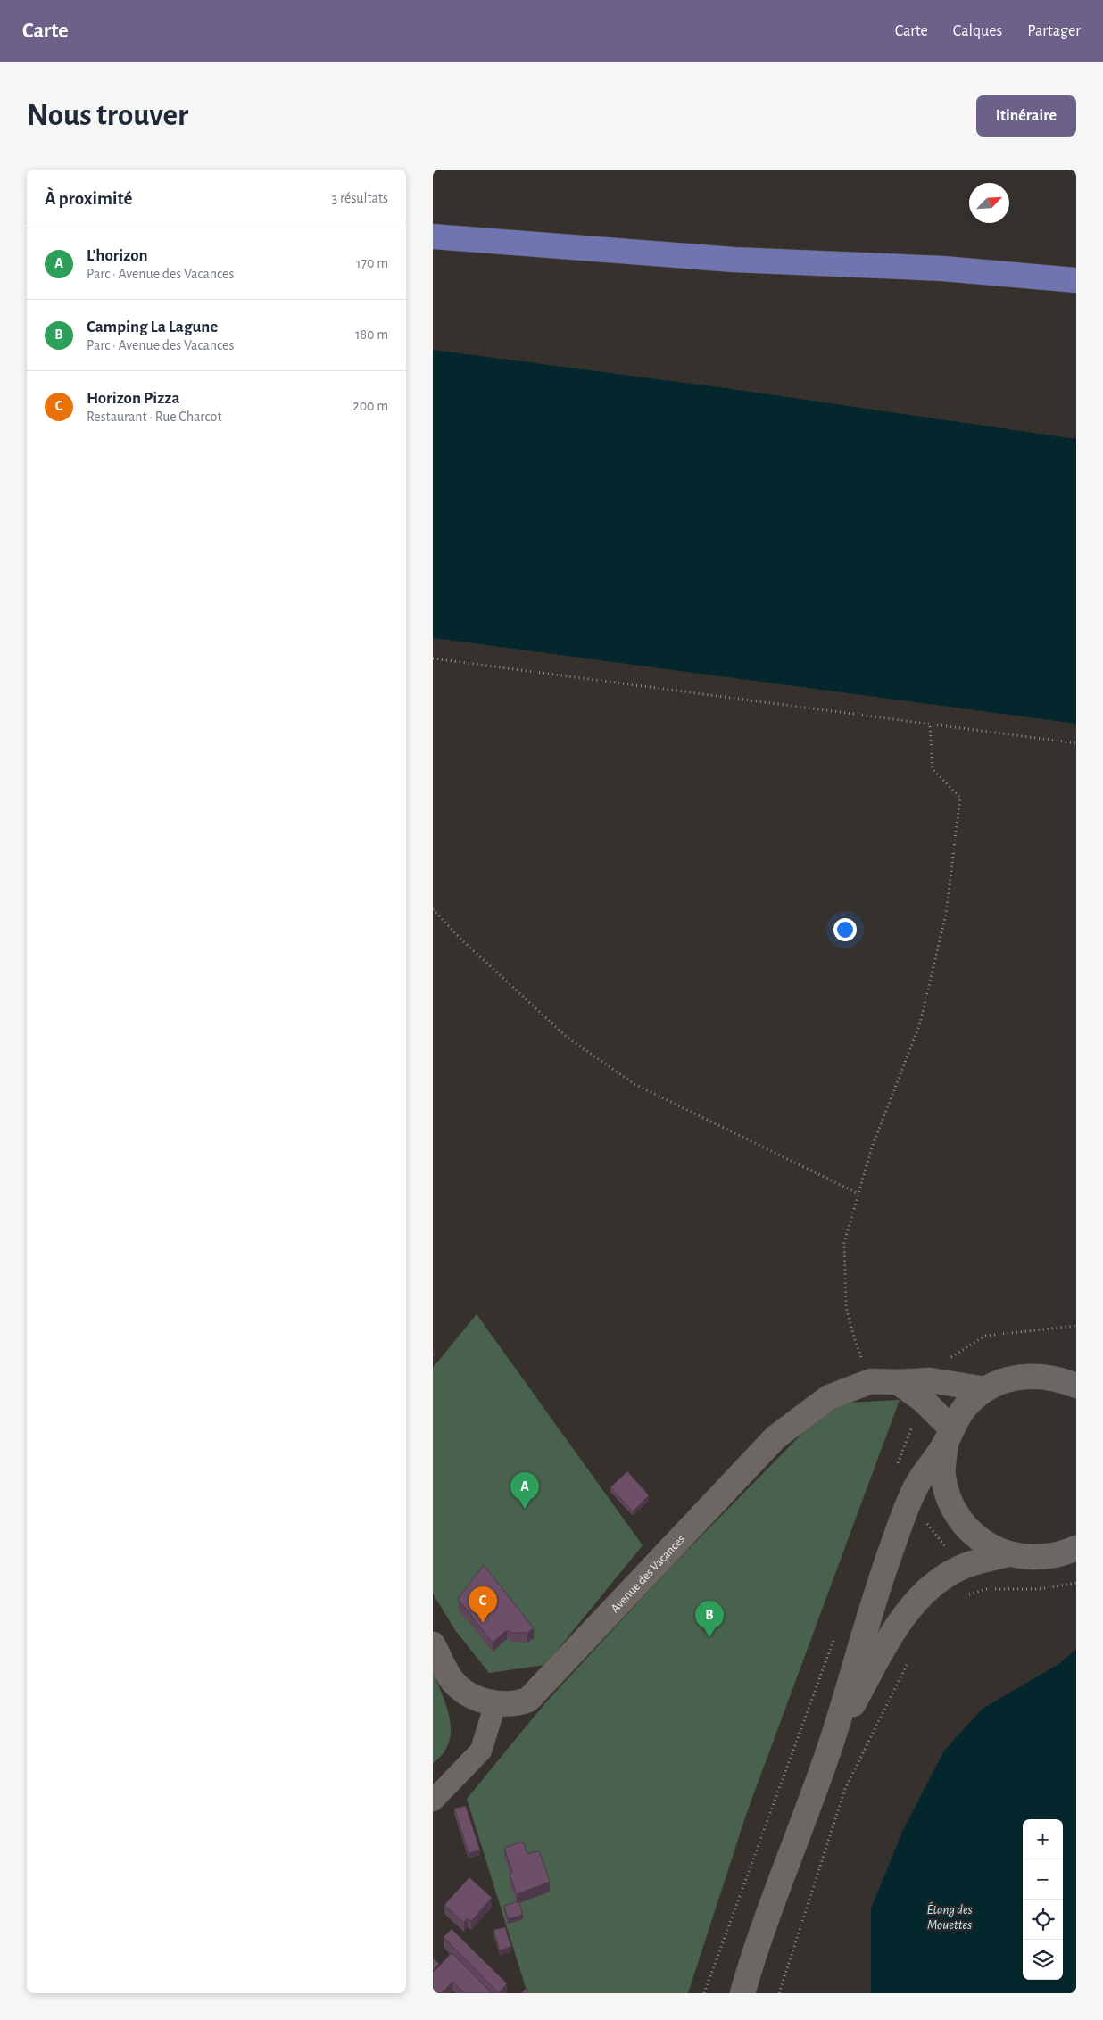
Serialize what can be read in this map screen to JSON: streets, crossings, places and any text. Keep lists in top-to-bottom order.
{
  "streets": {
    "street": ["Avenue des Vacances"]
  },
  "water": ["Étang des Mouettes"],
  "north": "top right",
  "page": {
    "header": "Carte",
    "nav": ["Carte", "Calques", "Partager"],
    "buttons": "Itinéraire",
    "title": "Nous trouver",
    "heading": ["À proximité", "3 résultats"],
    "list": [
      {
        "mark": "A",
        "name": "L'horizon",
        "note": "Parc · Avenue des Vacances",
        "value": "170 m"
      },
      {
        "mark": "B",
        "name": "Camping La Lagune",
        "note": "Parc · Avenue des Vacances",
        "value": "180 m"
      },
      {
        "mark": "C",
        "name": "Horizon Pizza",
        "note": "Restaurant · Rue Charcot",
        "value": "200 m"
      }
    ],
    "pins": ["A", "C", "B"],
    "map_buttons": ["+", "−"]
  }
}
